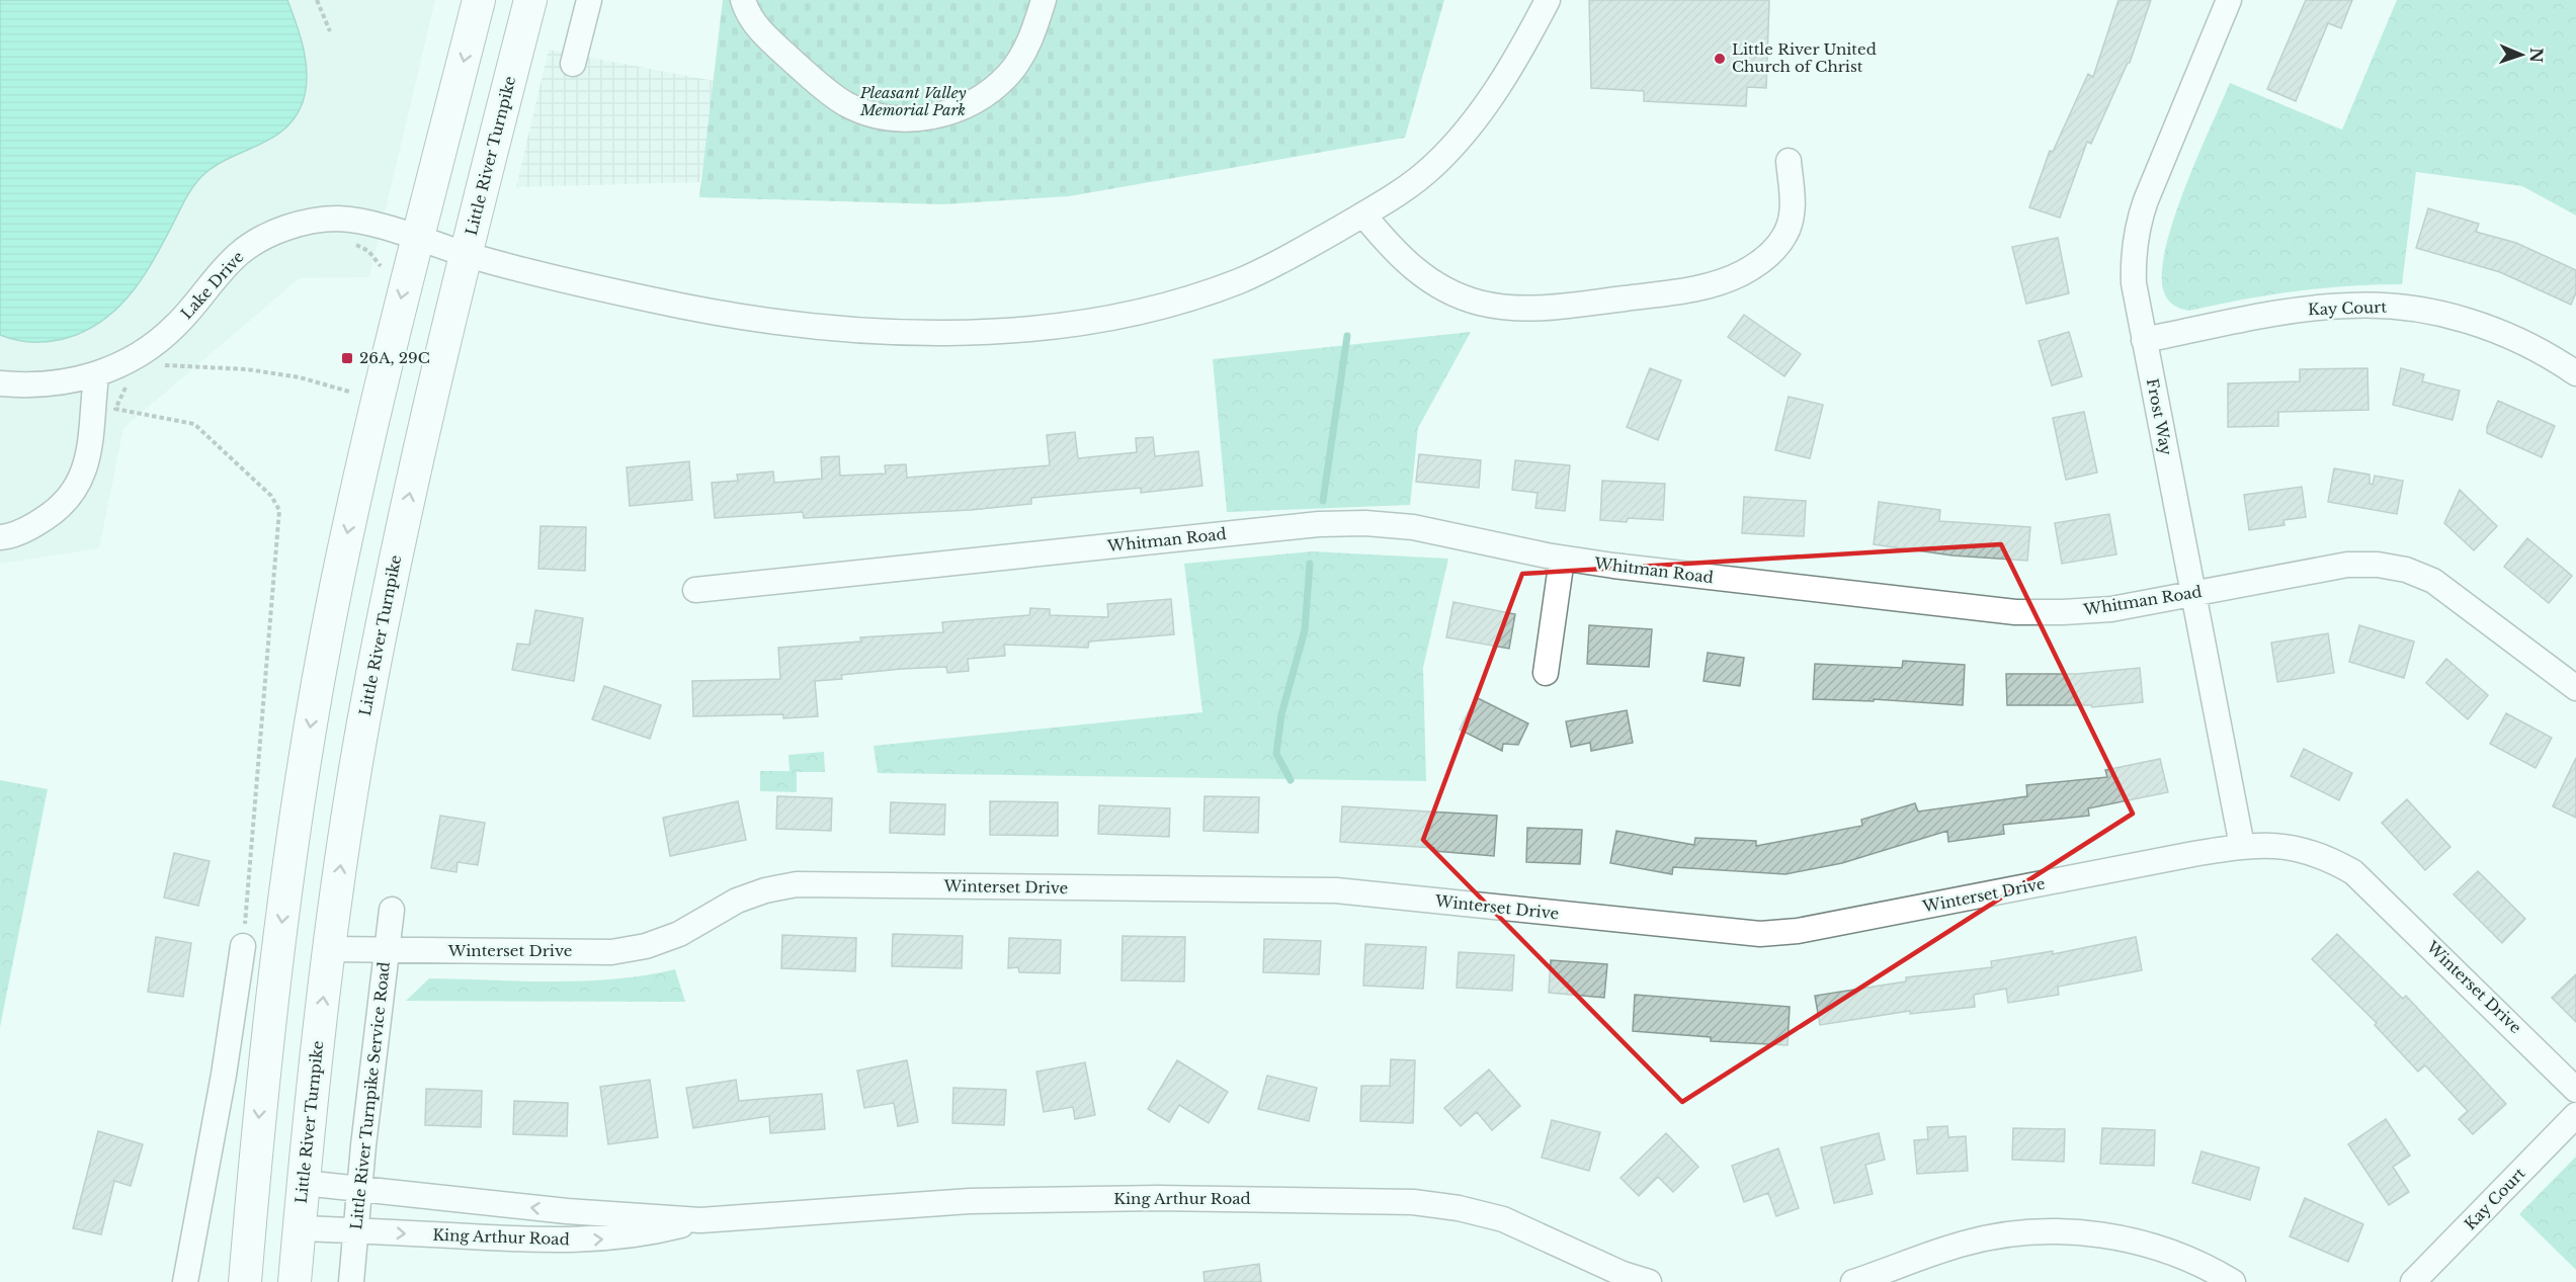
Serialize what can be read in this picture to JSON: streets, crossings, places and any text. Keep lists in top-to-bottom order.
{
  "streets": {
    "main road": ["Little River Turnpike"],
    "street": [
      "Lake Drive",
      "Kay Court",
      "Frost Way",
      "Whitman Road",
      "Winterset Drive",
      "Little River Turnpike Service Road",
      "King Arthur Road"
    ]
  },
  "crossings": [
    ["Little River Turnpike", "Lake Drive"],
    ["Little River Turnpike", "Winterset Drive"],
    ["Little River Turnpike", "King Arthur Road"],
    ["Kay Court", "Frost Way"],
    ["Frost Way", "Whitman Road"],
    ["Frost Way", "Winterset Drive"],
    ["Winterset Drive", "Little River Turnpike Service Road"],
    ["Little River Turnpike Service Road", "King Arthur Road"]
  ],
  "parks": ["Pleasant Valley Memorial Park"],
  "places": {
    "other": ["Little River United Church of Christ"],
    "transit": ["26A, 29C"]
  },
  "north": "right"
}
